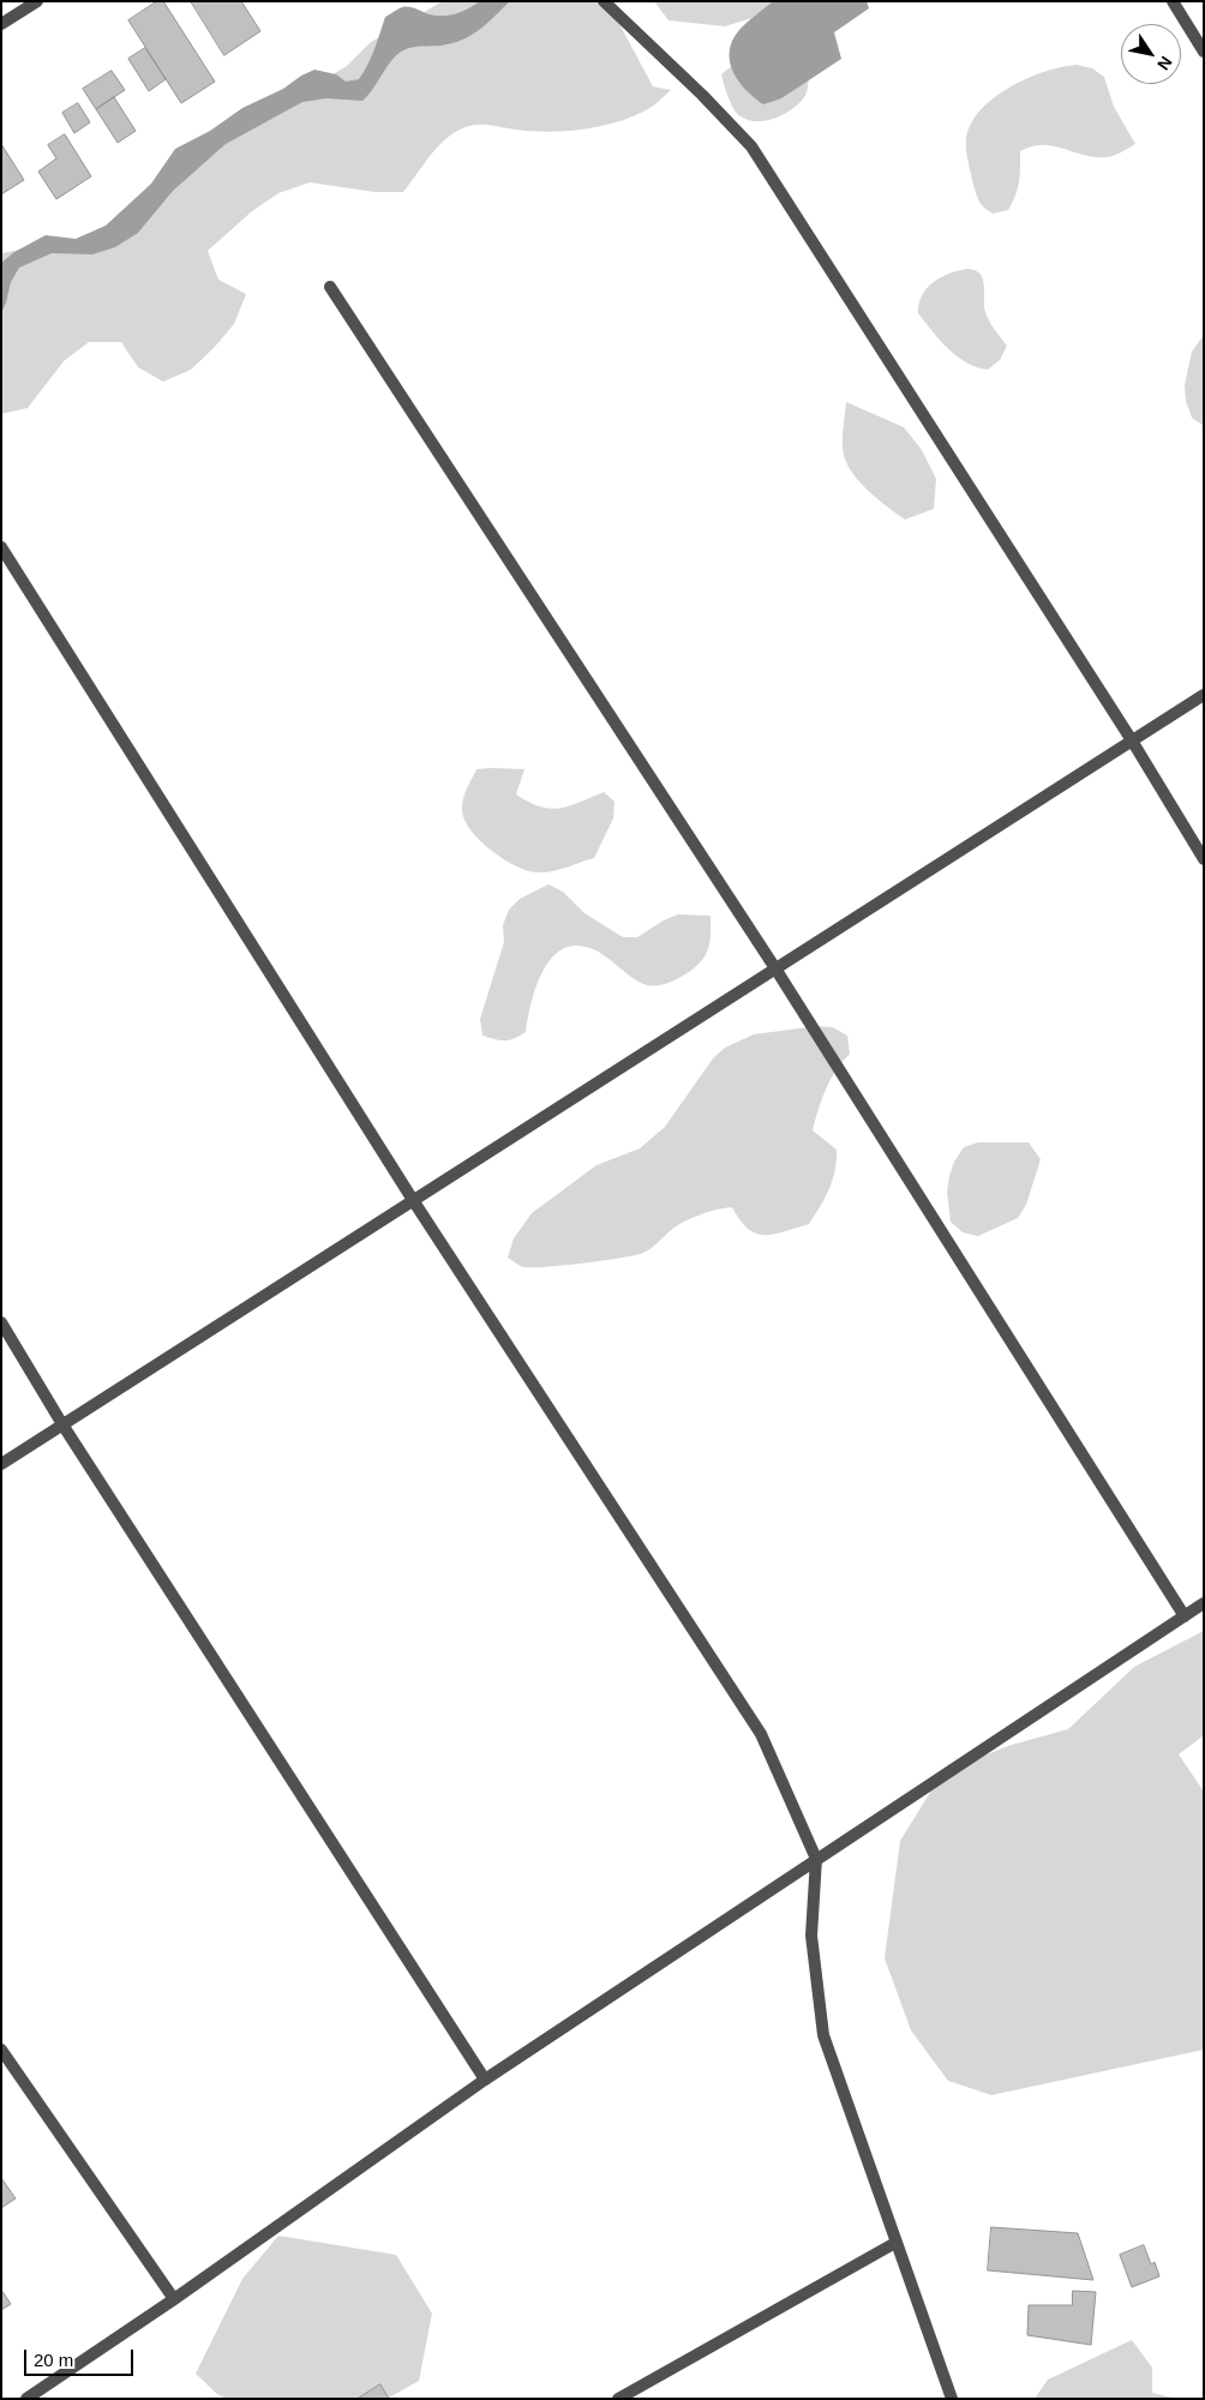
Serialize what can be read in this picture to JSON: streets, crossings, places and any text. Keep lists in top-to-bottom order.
{
  "scale_bar": "20 m",
  "north": "bottom right"
}
